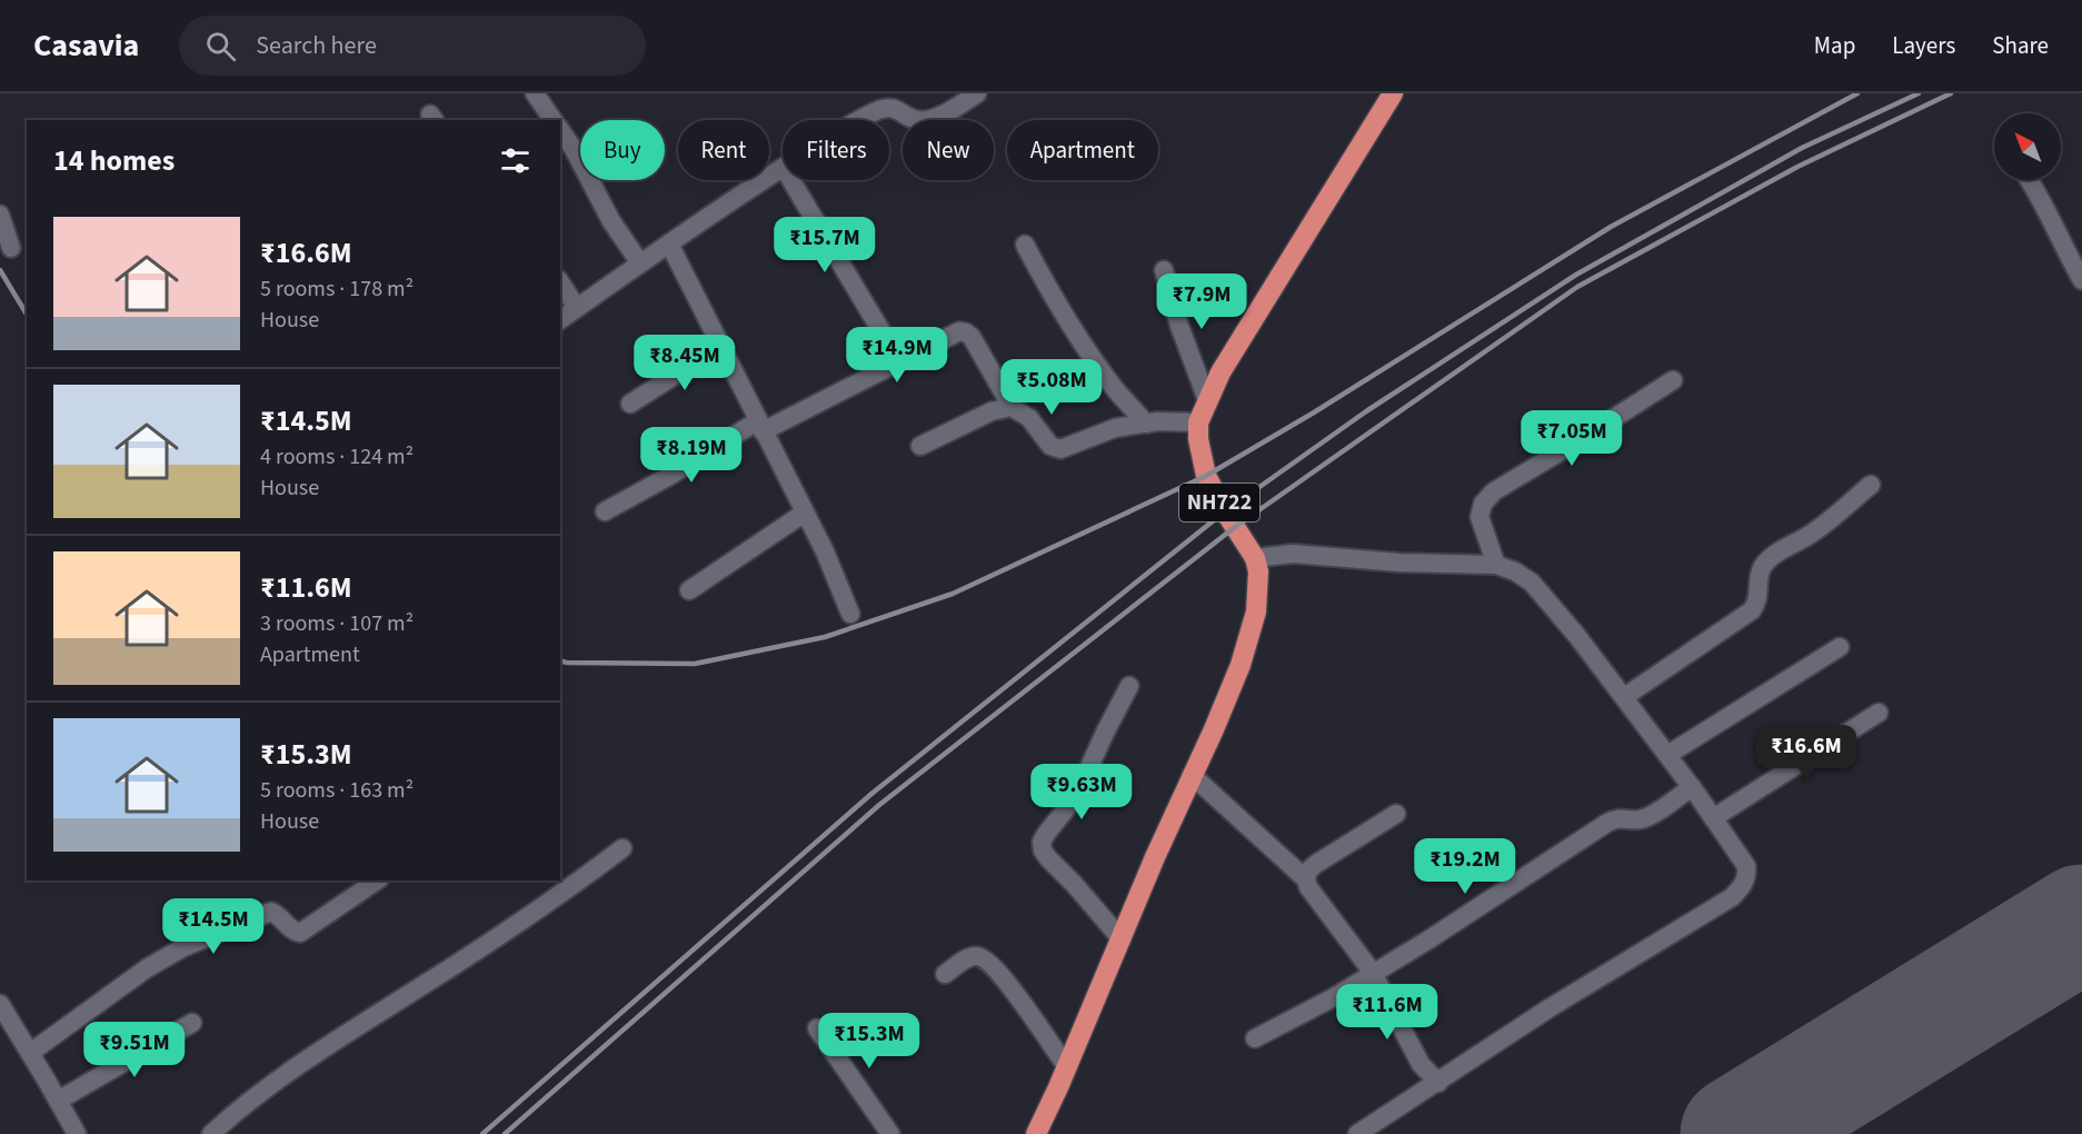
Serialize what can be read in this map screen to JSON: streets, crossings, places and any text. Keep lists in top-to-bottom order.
{
  "streets": {
    "highway": ["NH722"]
  },
  "north": "top left",
  "page": {
    "header": "Casavia",
    "search": "Search here",
    "nav": ["Map", "Layers", "Share"],
    "chip": [
      "Buy",
      "Rent",
      "Filters",
      "New",
      "Apartment"
    ],
    "heading": "14 homes",
    "list": [
      {
        "name": "₹16.6M",
        "note": "5 rooms · 178 m² · House"
      },
      {
        "name": "₹14.5M",
        "note": "4 rooms · 124 m² · House"
      },
      {
        "name": "₹11.6M",
        "note": "3 rooms · 107 m² · Apartment"
      },
      {
        "name": "₹15.3M",
        "note": "5 rooms · 163 m² · House"
      }
    ],
    "price": [
      "₹15.7M",
      "₹7.9M",
      "₹14.9M",
      "₹8.45M",
      "₹5.08M",
      "₹7.05M",
      "₹8.19M",
      "₹16.6M",
      "₹9.63M",
      "₹19.2M",
      "₹14.5M",
      "₹11.6M",
      "₹15.3M",
      "₹9.51M"
    ]
  }
}
